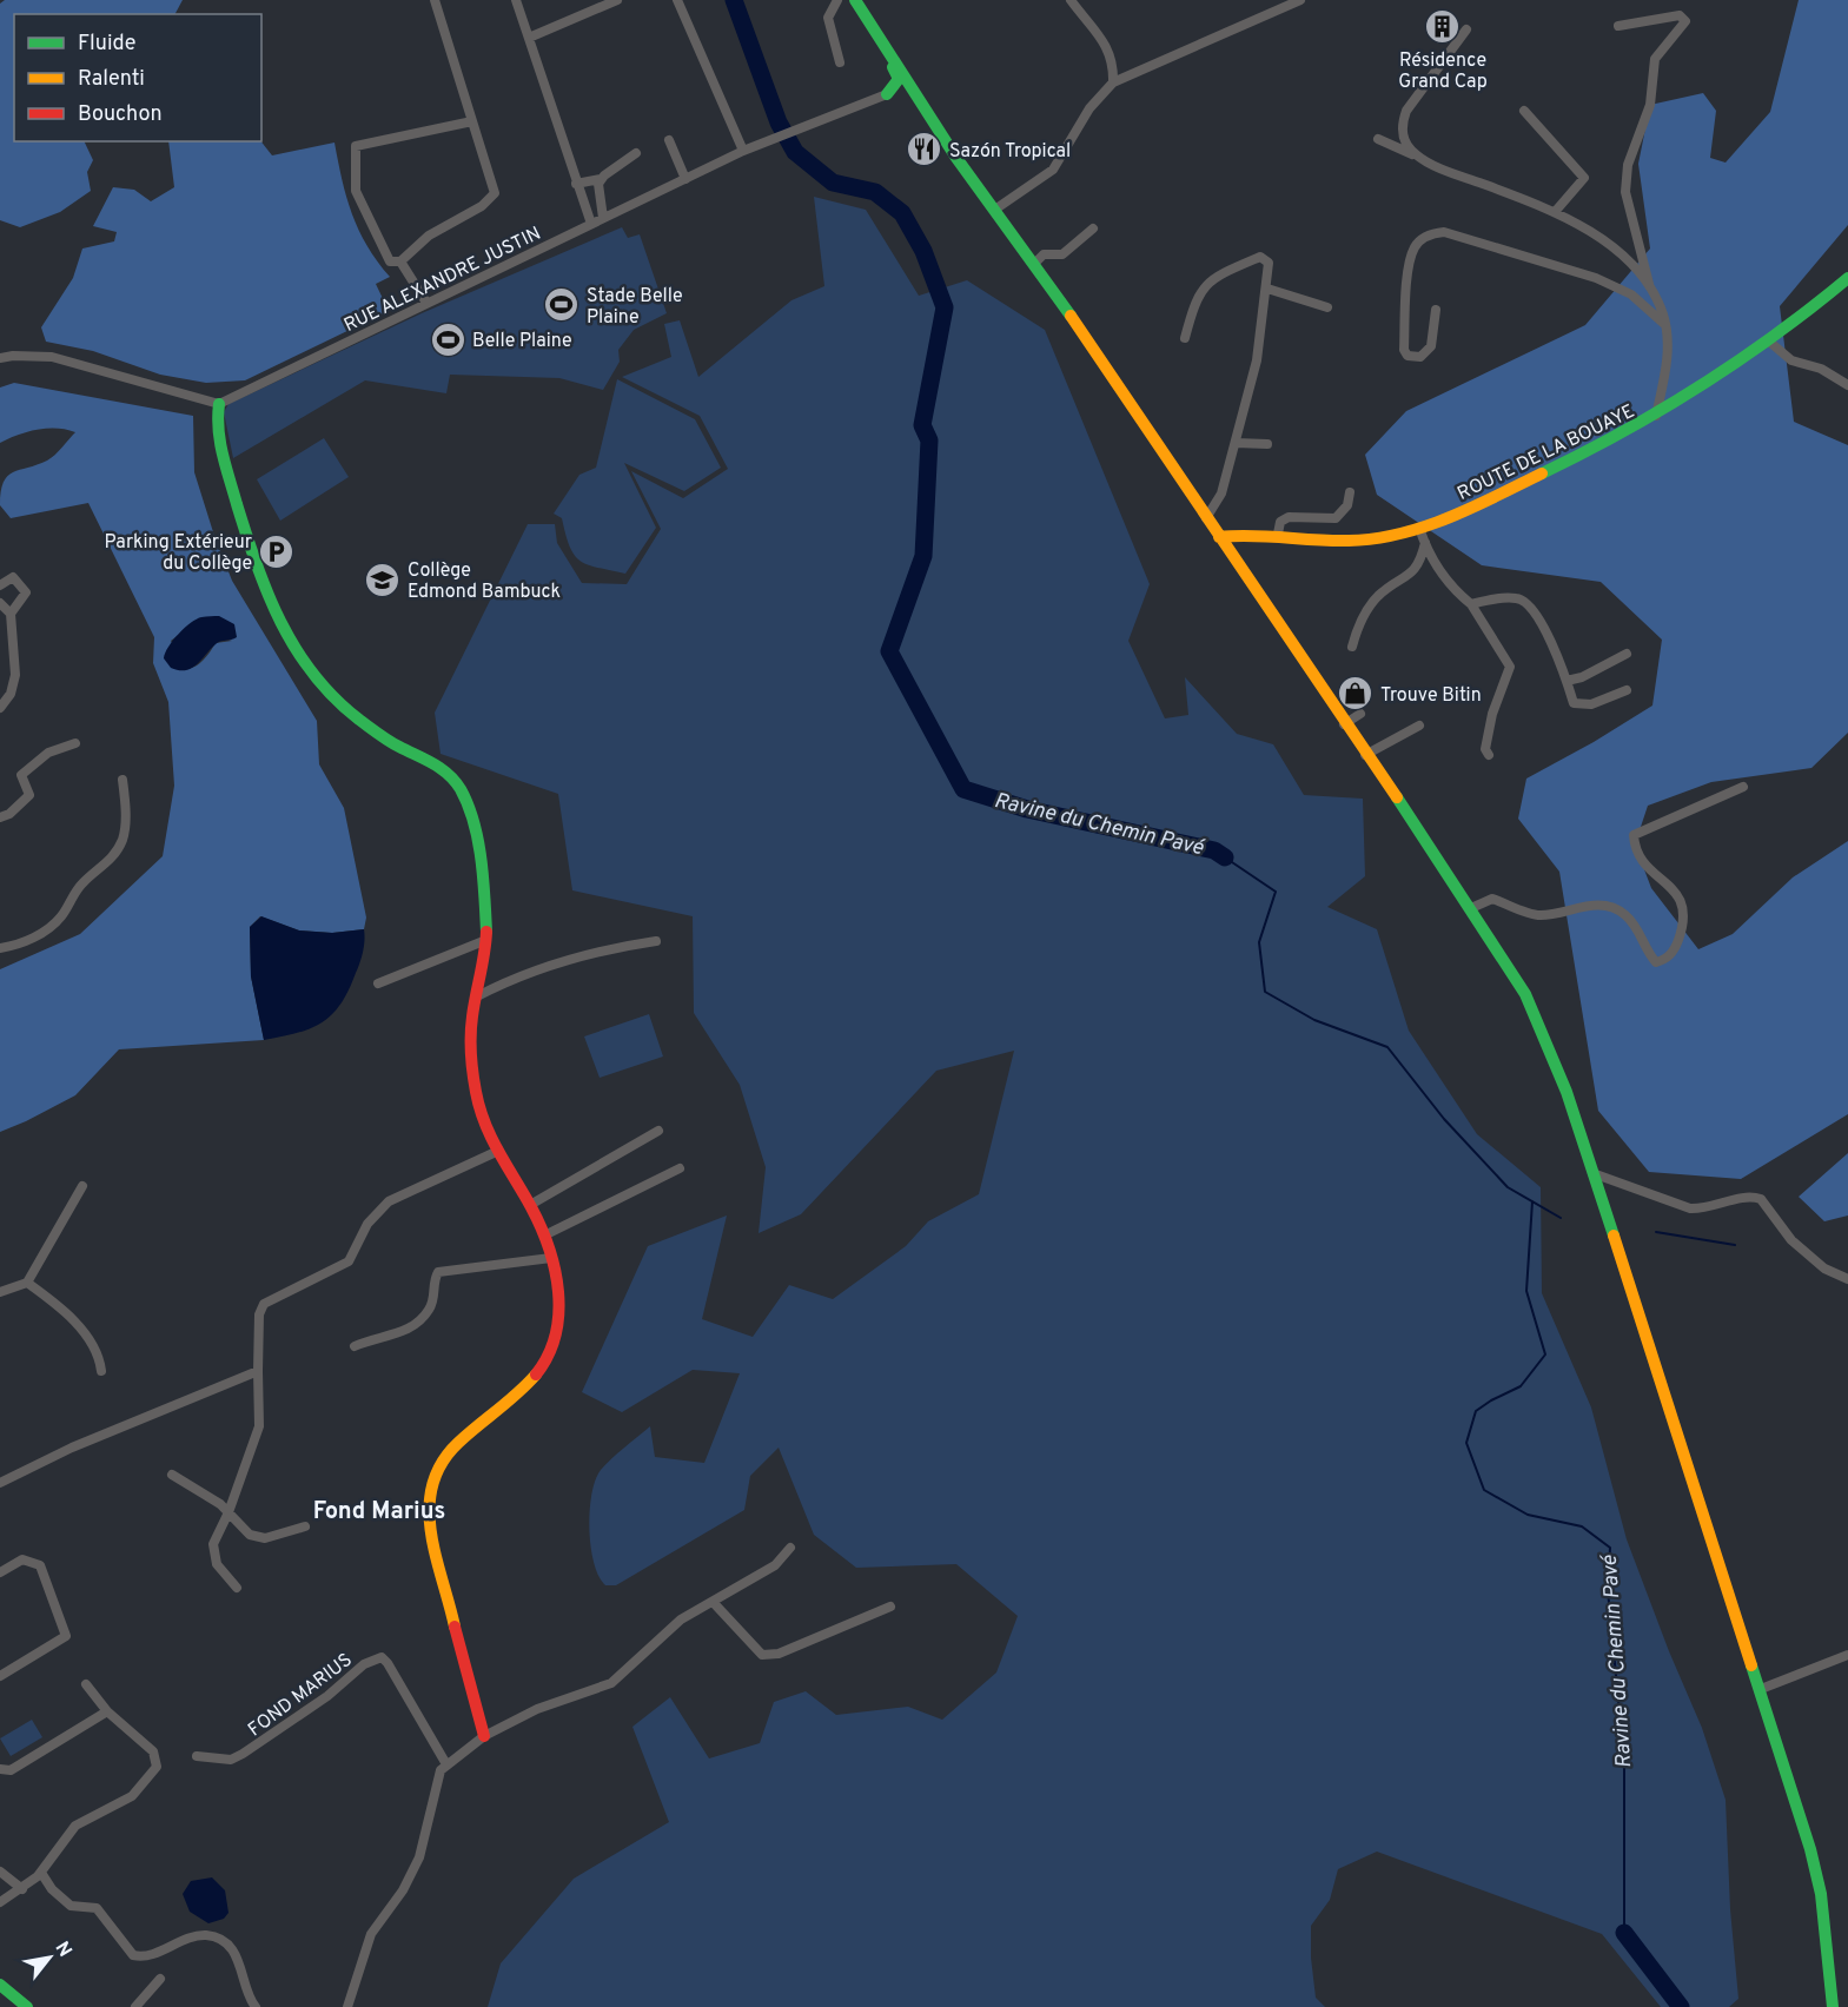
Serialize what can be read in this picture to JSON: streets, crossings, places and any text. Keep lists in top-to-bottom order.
{
  "streets": {
    "main road": ["ROUTE DE LA BOUAYE"],
    "street": ["RUE ALEXANDRE JUSTIN", "FOND MARIUS"]
  },
  "districts": ["Fond Marius"],
  "water": ["Ravine du Chemin Pavé"],
  "places": {
    "building": ["Résidence Grand Cap"],
    "restaurant": ["Sazón Tropical"],
    "sports": ["Stade Belle Plaine", "Belle Plaine"],
    "parking": ["Parking Extérieur du Collège"],
    "school or university": ["Collège Edmond Bambuck"],
    "shop": ["Trouve Bitin"]
  },
  "legend": ["Fluide", "Ralenti", "Bouchon"],
  "north": "top right"
}
